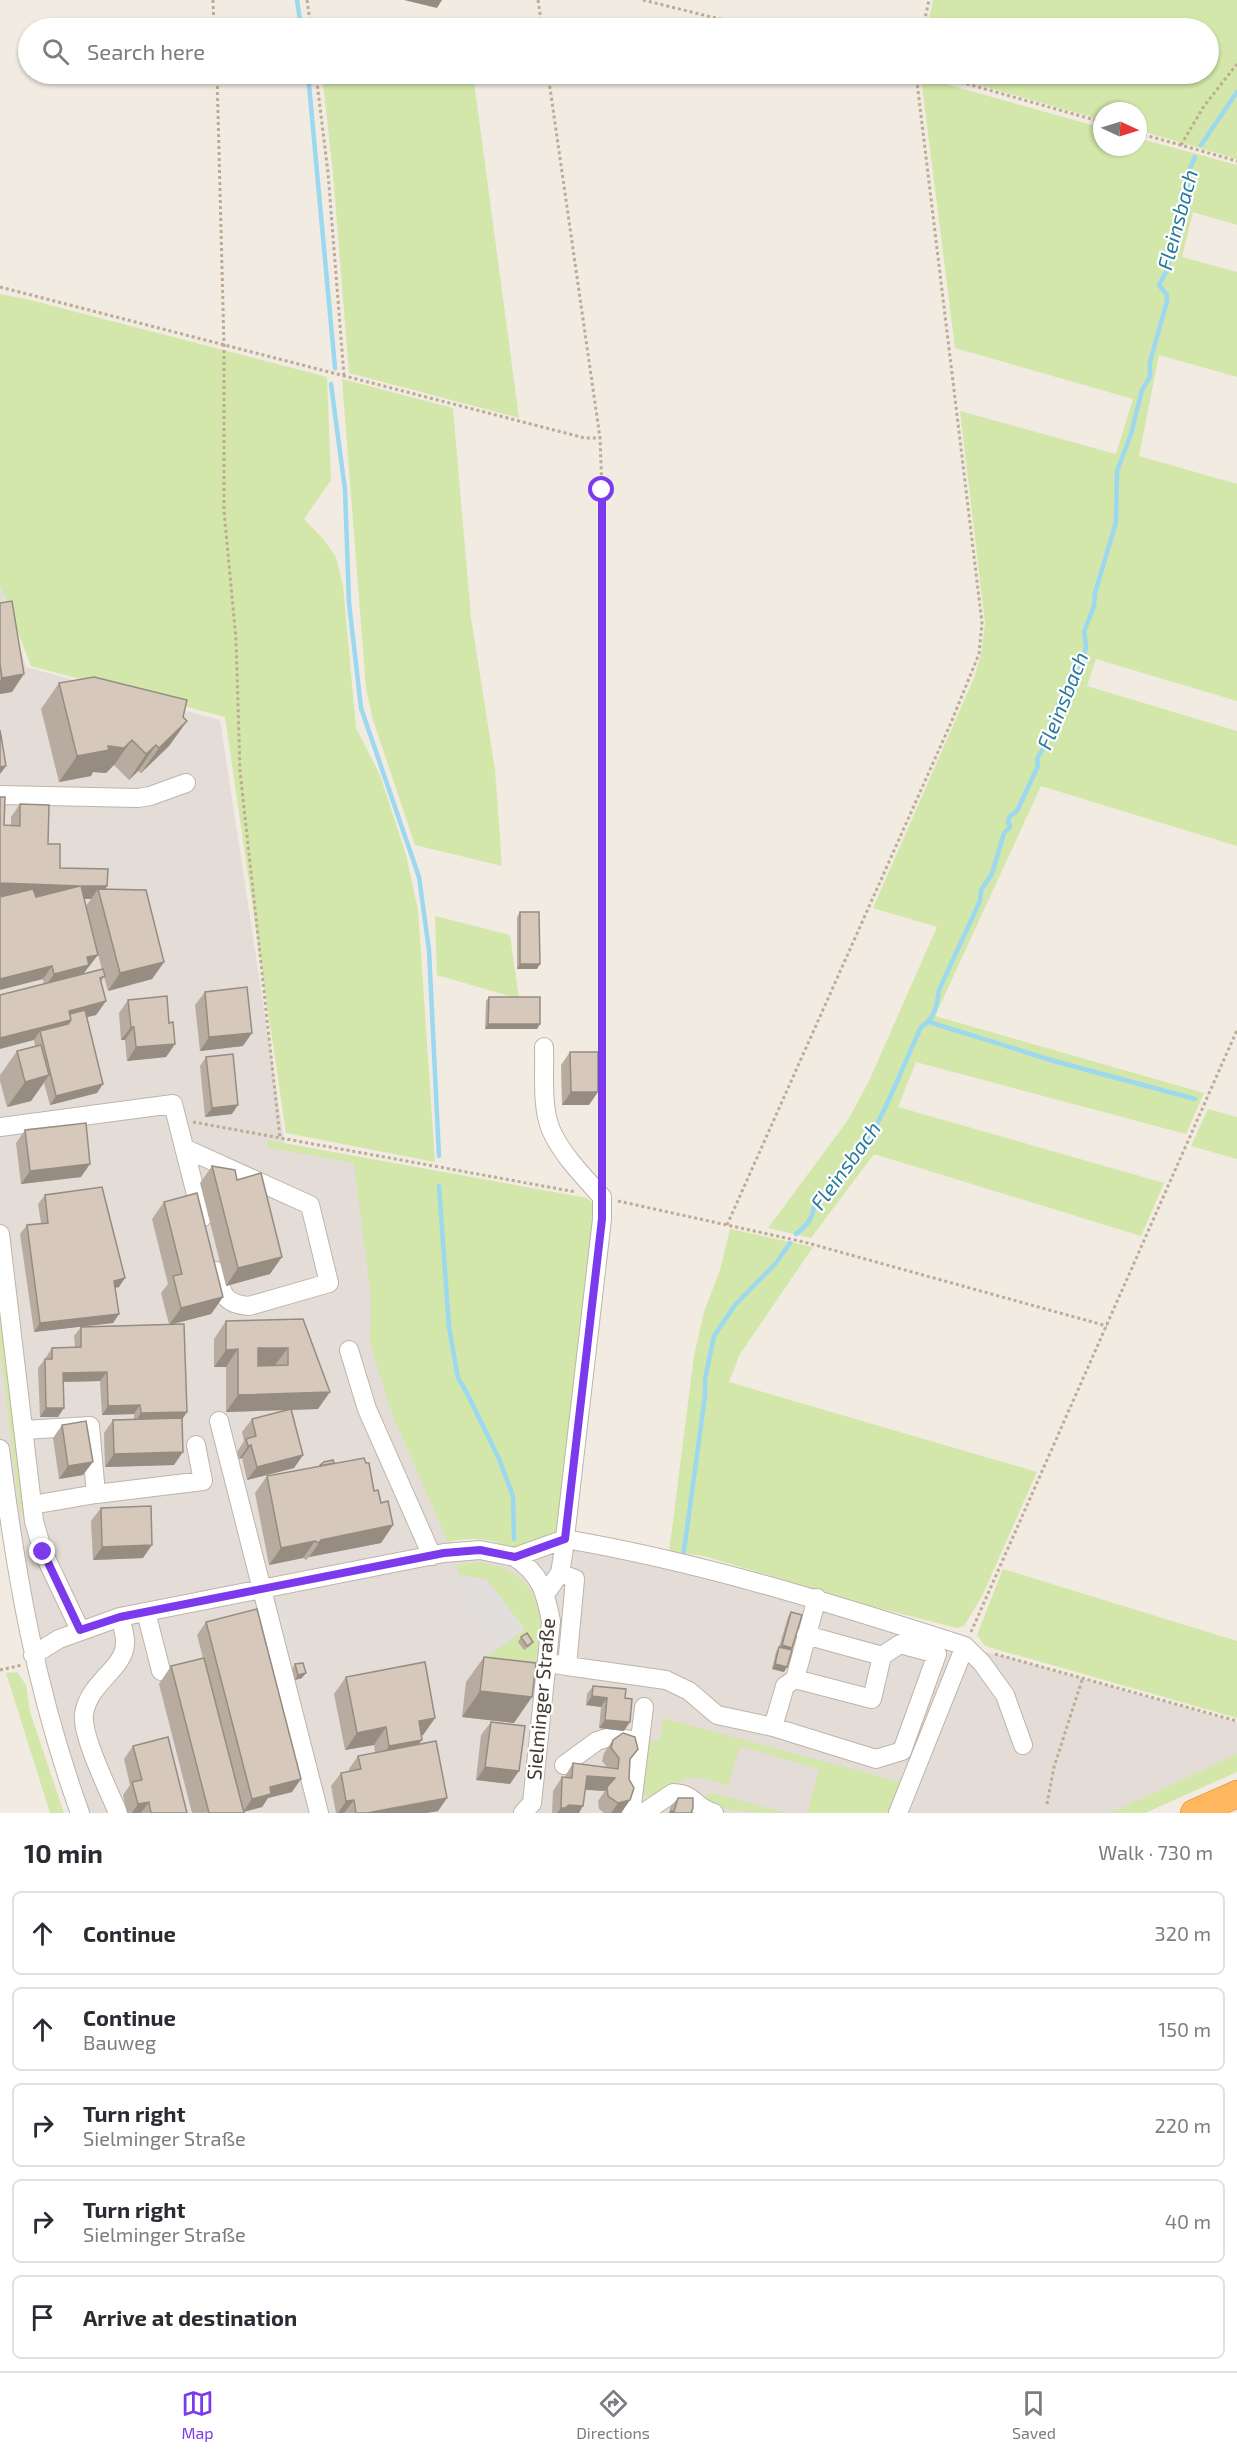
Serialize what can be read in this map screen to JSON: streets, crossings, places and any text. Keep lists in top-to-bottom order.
{
  "streets": {
    "street": ["Sielminger Straße"]
  },
  "water": ["Fleinsbach"],
  "north": "right",
  "page": {
    "search": "Search here",
    "heading": ["10 min", "Walk · 730 m"],
    "list": [
      ["Continue", "320 m"],
      ["Continue", "Bauweg", "150 m"],
      ["Turn right", "Sielminger Straße", "220 m"],
      ["Turn right", "Sielminger Straße", "40 m"],
      "Arrive at destination"
    ],
    "nav": ["Map", "Directions", "Saved"]
  }
}
